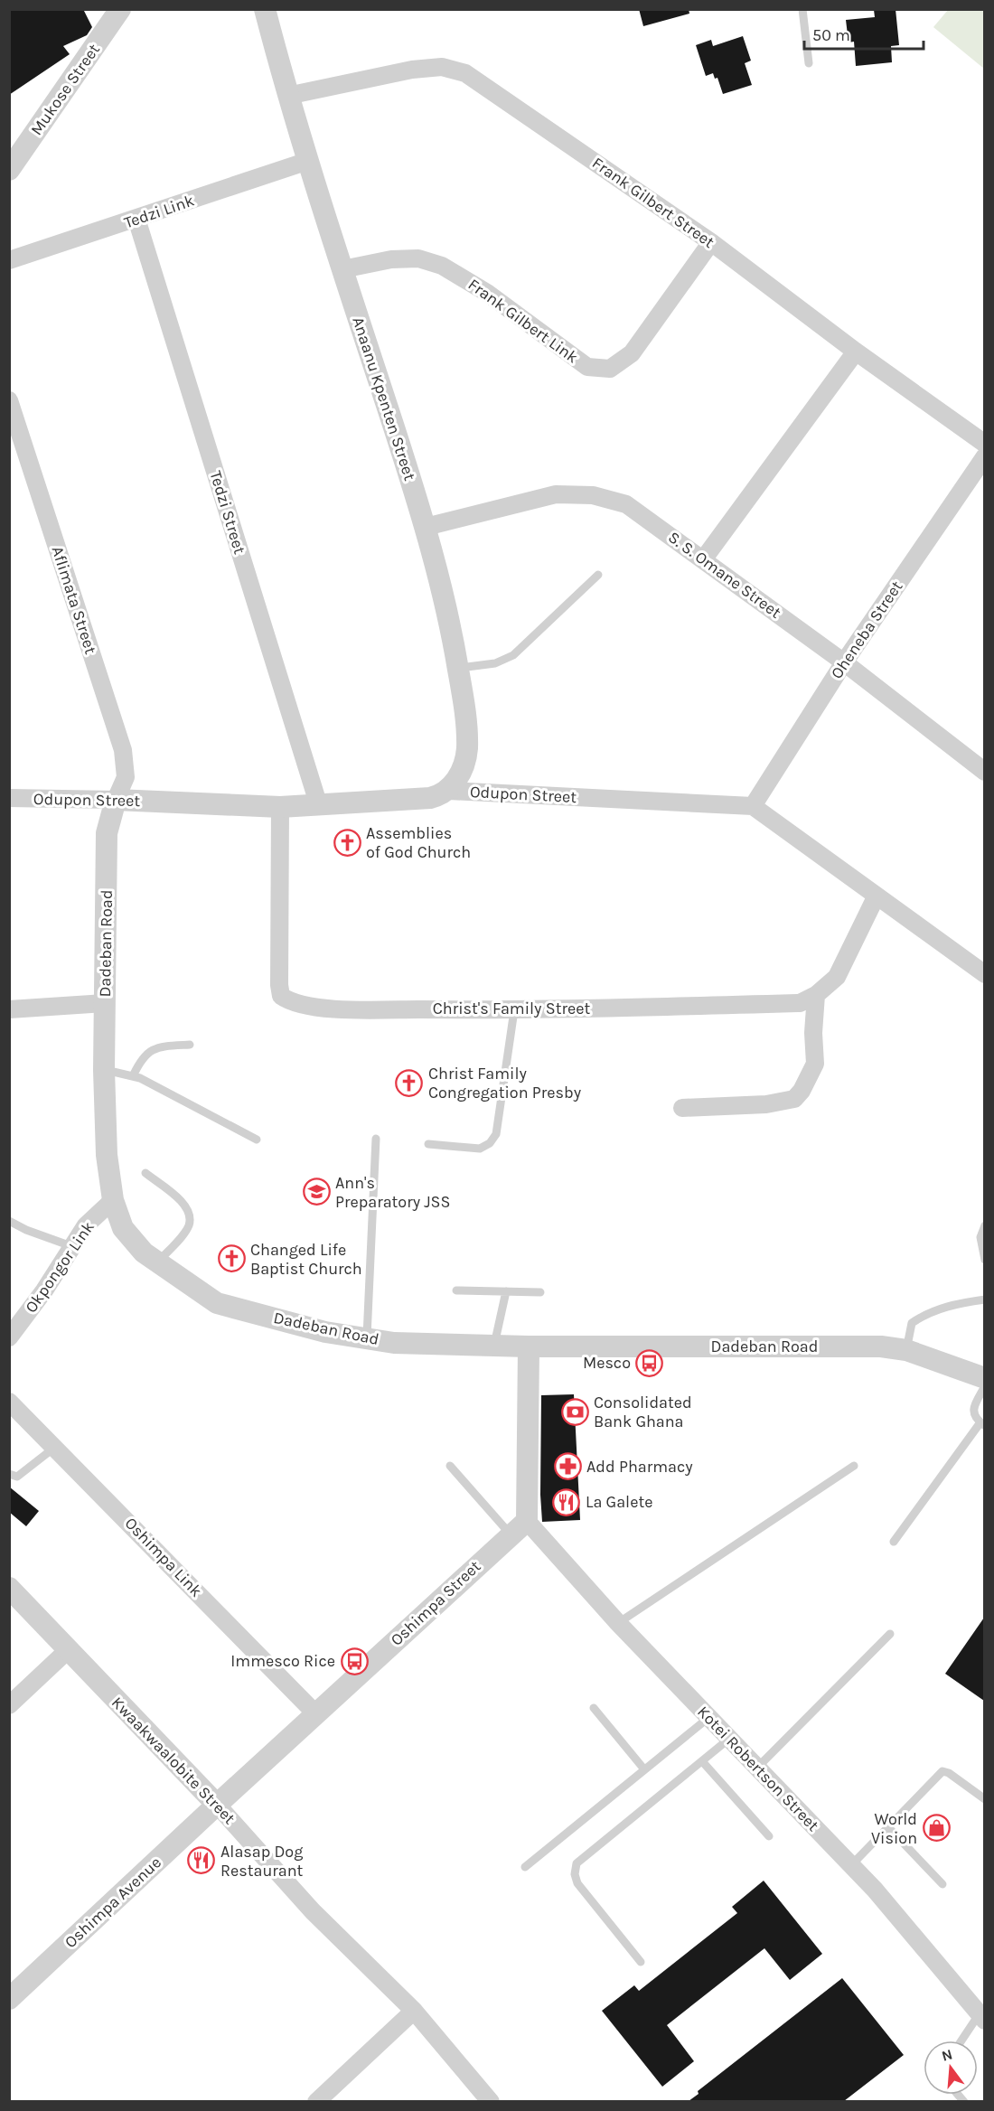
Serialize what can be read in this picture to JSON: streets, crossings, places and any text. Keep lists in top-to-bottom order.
{
  "streets": {
    "street": [
      "Mukose Street",
      "Frank Gilbert Street",
      "Tedzi Link",
      "Frank Gilbert Link",
      "Anaanu Kpenten Street",
      "Tedzi Street",
      "S. S. Omane Street",
      "Aflimata Street",
      "Oheneba Street",
      "Odupon Street",
      "Dadeban Road",
      "Christ's Family Street",
      "Okpongor Link",
      "Oshimpa Link",
      "Oshimpa Street",
      "Kwaakwaalobite Street",
      "Kotei Robertson Street",
      "Oshimpa Avenue"
    ]
  },
  "crossings": [
    ["Frank Gilbert Street", "Frank Gilbert Link"],
    ["Frank Gilbert Street", "Anaanu Kpenten Street"],
    ["Tedzi Link", "Anaanu Kpenten Street"],
    ["Tedzi Link", "Tedzi Street"],
    ["Frank Gilbert Link", "Anaanu Kpenten Street"],
    ["Anaanu Kpenten Street", "S. S. Omane Street"],
    ["Anaanu Kpenten Street", "Odupon Street"],
    ["Tedzi Street", "Odupon Street"],
    ["S. S. Omane Street", "Oheneba Street"],
    ["Aflimata Street", "Odupon Street"],
    ["Aflimata Street", "Dadeban Road"],
    ["Oheneba Street", "Odupon Street"],
    ["Odupon Street", "Dadeban Road"],
    ["Odupon Street", "Christ's Family Street"],
    ["Dadeban Road", "Okpongor Link"],
    ["Oshimpa Link", "Oshimpa Street"],
    ["Oshimpa Street", "Kwaakwaalobite Street"],
    ["Oshimpa Street", "Kotei Robertson Street"],
    ["Oshimpa Street", "Oshimpa Avenue"],
    ["Kwaakwaalobite Street", "Oshimpa Avenue"]
  ],
  "places": {
    "church": ["Assemblies of God Church", "Christ Family Congregation Presby", "Changed Life Baptist Church"],
    "school or university": ["Ann's Preparatory JSS"],
    "bus stop": ["Mesco", "Immesco Rice"],
    "bank": ["Consolidated Bank Ghana"],
    "pharmacy": ["Add Pharmacy"],
    "restaurant": ["La Galete", "Alasap Dog Restaurant"],
    "shop": ["World Vision"]
  },
  "scale_bar": "50 m",
  "north": "top"
}
